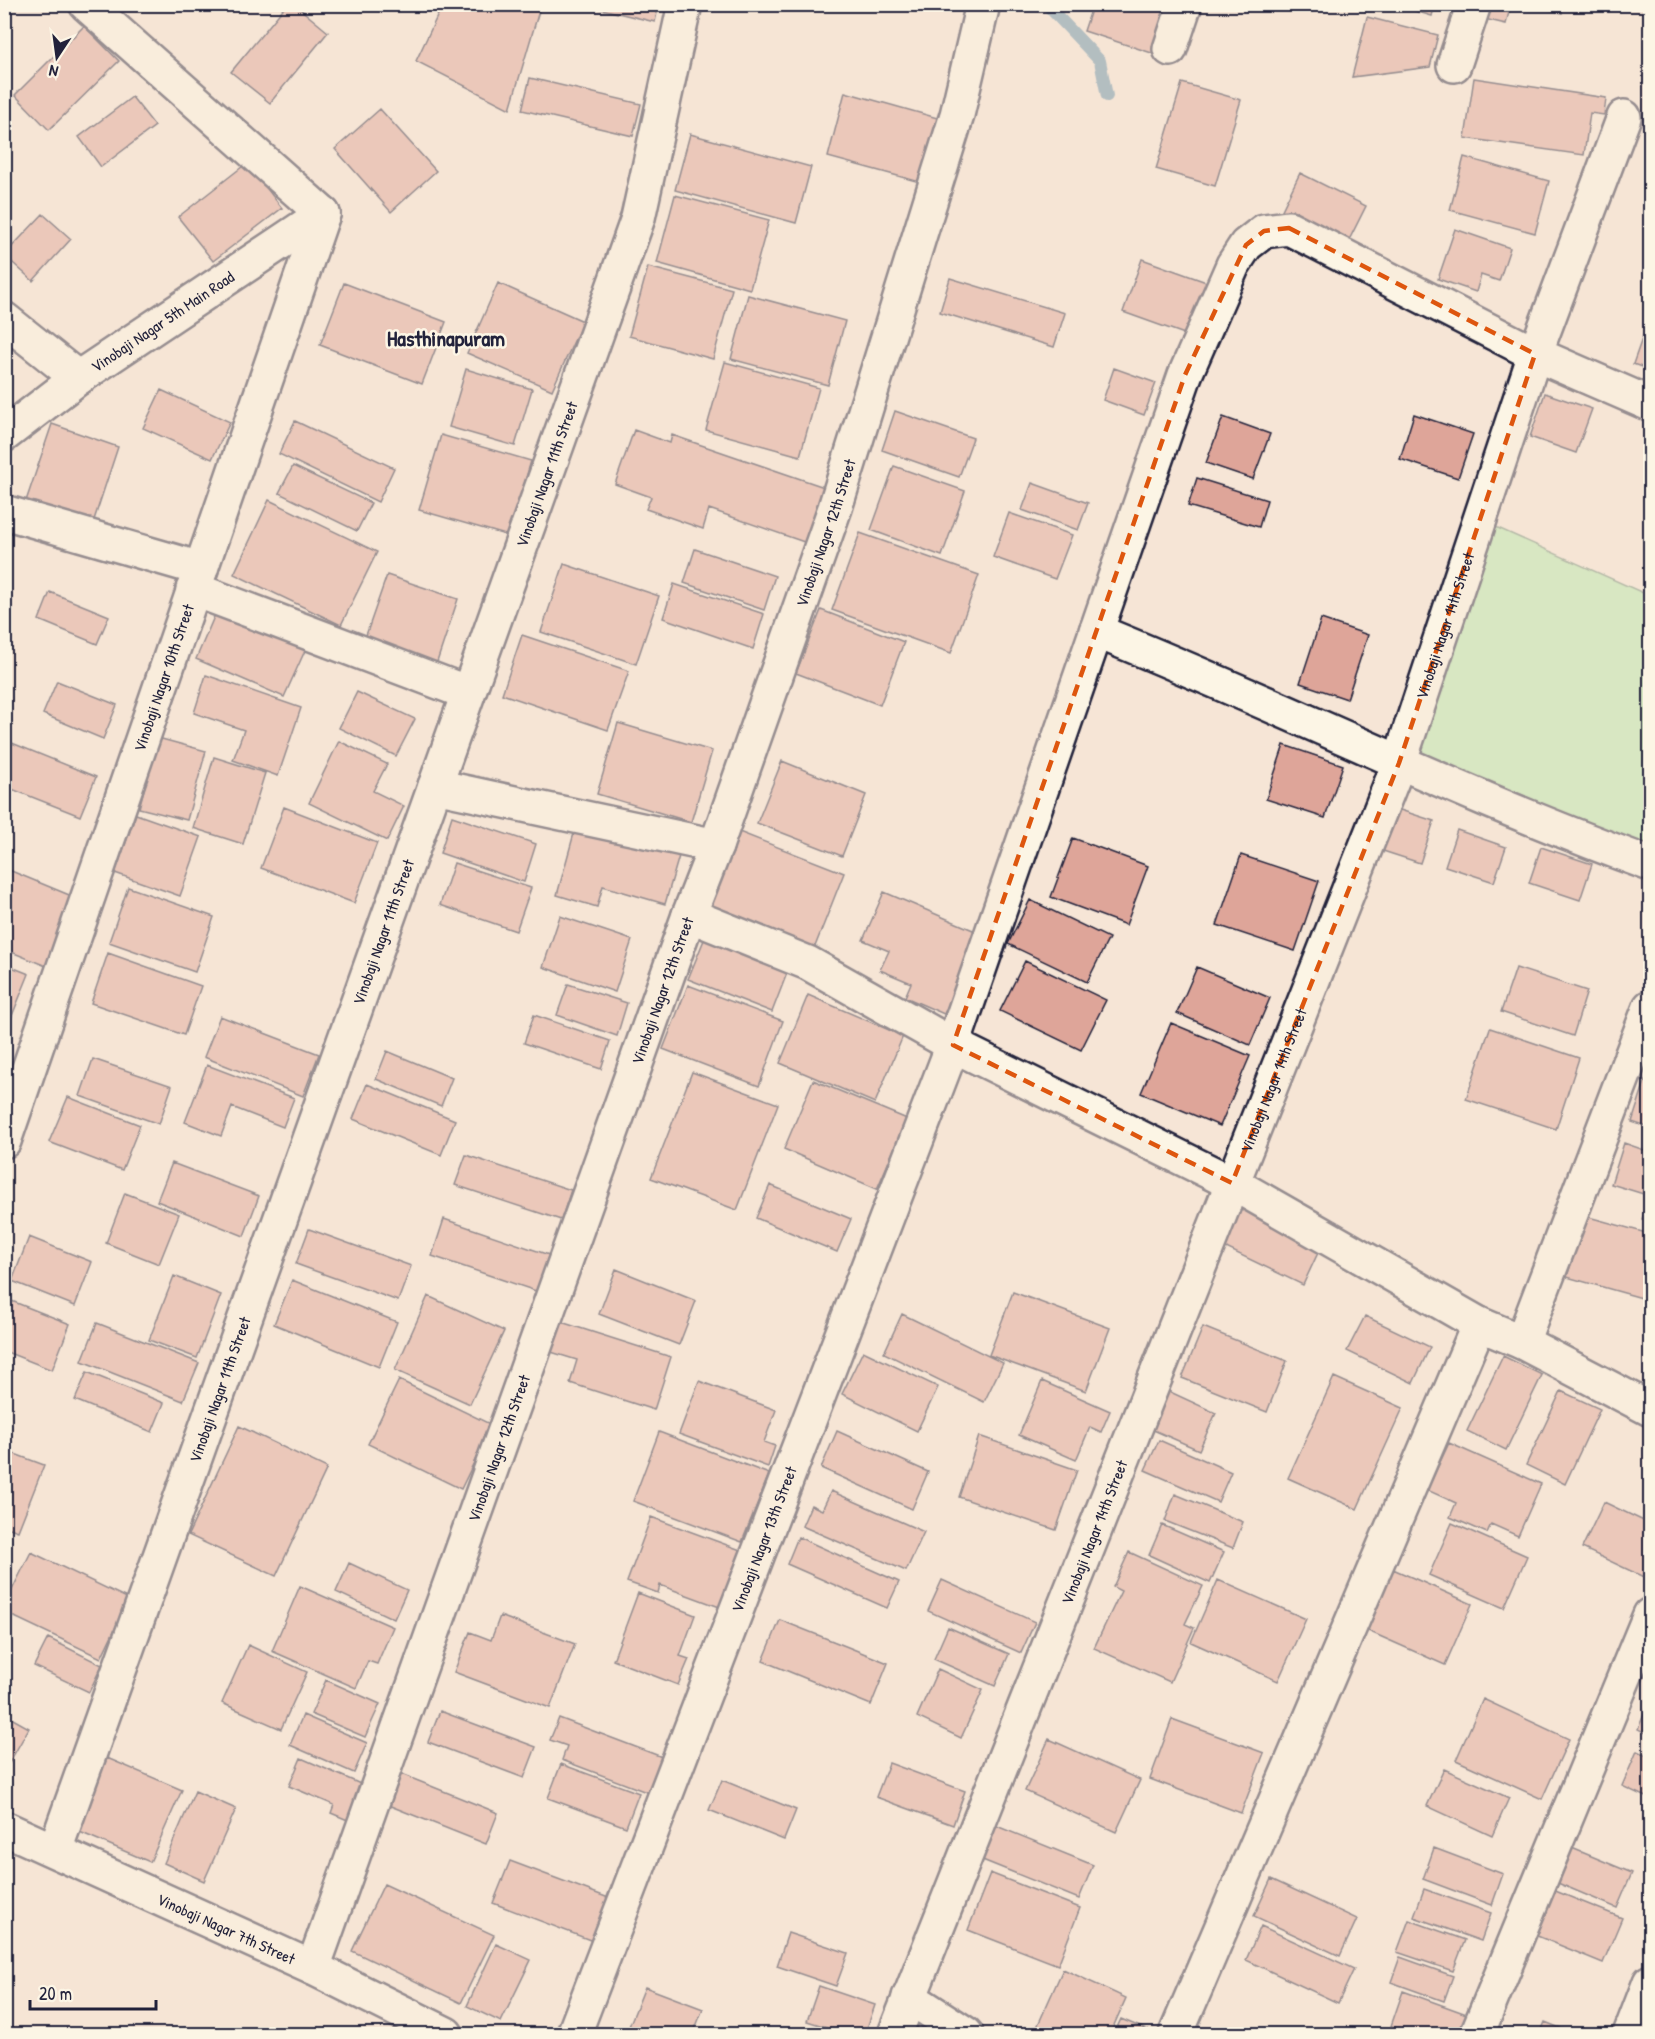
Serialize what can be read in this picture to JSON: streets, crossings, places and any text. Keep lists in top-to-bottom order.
{
  "streets": {
    "street": [
      "Vinobaji Nagar 5th Main Road",
      "Vinobaji Nagar 11th Street",
      "Vinobaji Nagar 12th Street",
      "Vinobaji Nagar 14th Street",
      "Vinobaji Nagar 10th Street",
      "Vinobaji Nagar 13th Street",
      "Vinobaji Nagar 7th Street"
    ]
  },
  "crossings": [
    ["Vinobaji Nagar 5th Main Road", "Vinobaji Nagar 10th Street"],
    ["Vinobaji Nagar 11th Street", "Vinobaji Nagar 7th Street"],
    ["Vinobaji Nagar 12th Street", "Vinobaji Nagar 7th Street"],
    ["Vinobaji Nagar 14th Street", "Vinobaji Nagar 13th Street"]
  ],
  "districts": ["Hasthinapuram"],
  "scale_bar": "20 m",
  "north": "bottom"
}
